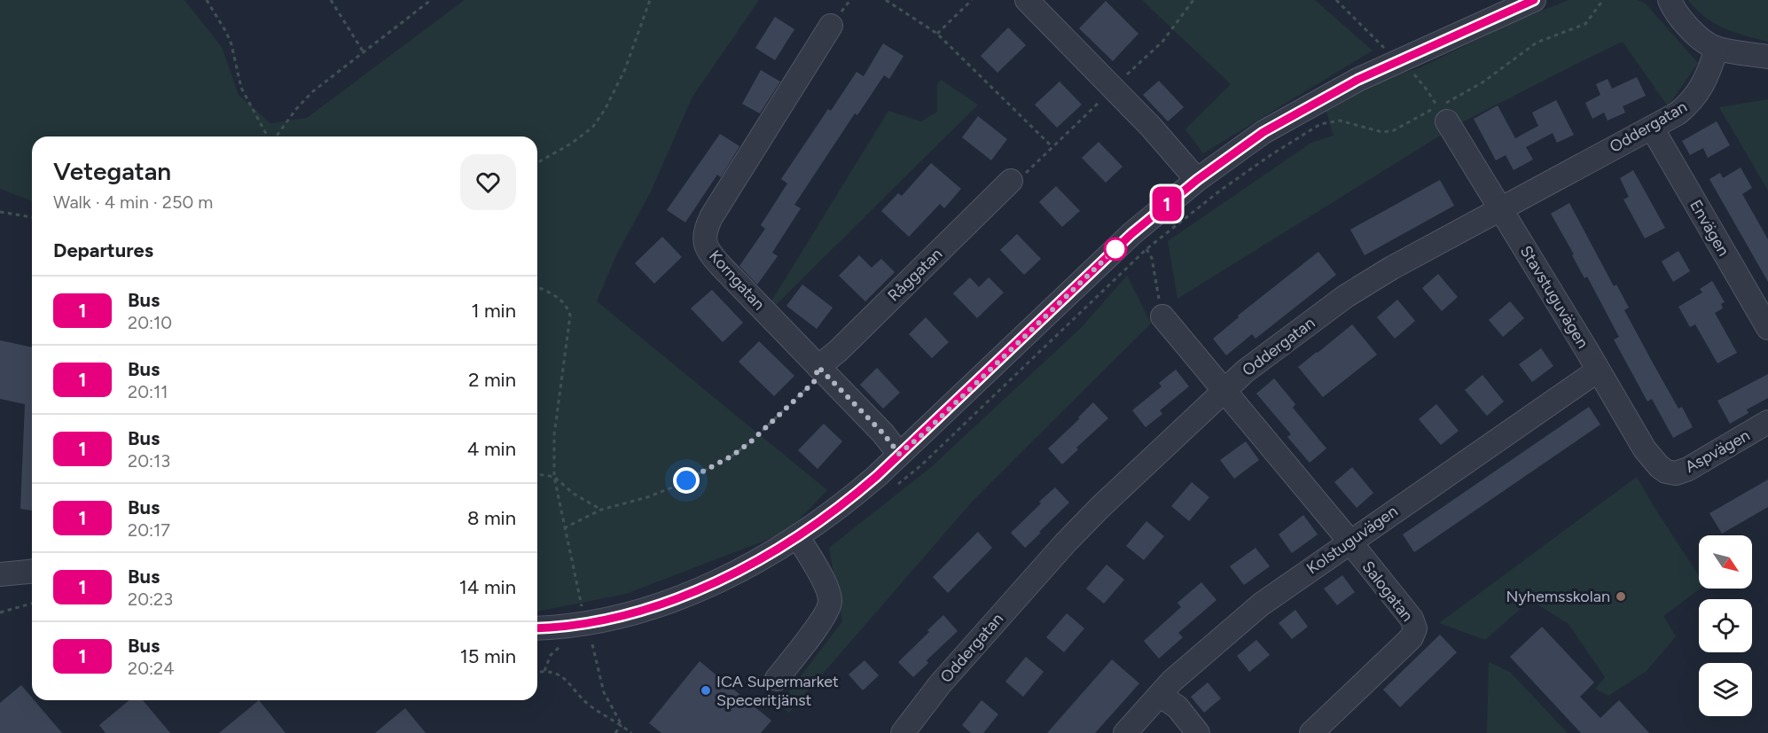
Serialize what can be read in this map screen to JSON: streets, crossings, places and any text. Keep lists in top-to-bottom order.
{
  "streets": {
    "street": [
      "Oddergatan",
      "Envägen",
      "Råggatan",
      "Korngatan",
      "Stavstuguvägen",
      "Aspvägen",
      "Kolstuguvägen",
      "Salogatan"
    ]
  },
  "crossings": [
    ["Oddergatan", "Envägen"],
    ["Oddergatan", "Stavstuguvägen"],
    ["Oddergatan", "Salogatan"],
    ["Råggatan", "Korngatan"],
    ["Stavstuguvägen", "Aspvägen"],
    ["Stavstuguvägen", "Kolstuguvägen"],
    ["Kolstuguvägen", "Salogatan"]
  ],
  "places": ["Nyhemsskolan", "ICA Supermarket Speceritjänst"],
  "lines": ["bus line 1"],
  "north": "bottom right",
  "page": {
    "on_map": "1",
    "heading": [
      ["Vetegatan", "Walk · 4 min · 250 m"],
      "Departures"
    ],
    "list": [
      {
        "mark": "1",
        "name": "Bus",
        "note": "20:10",
        "value": "1 min"
      },
      {
        "mark": "1",
        "name": "Bus",
        "note": "20:11",
        "value": "2 min"
      },
      {
        "mark": "1",
        "name": "Bus",
        "note": "20:13",
        "value": "4 min"
      },
      {
        "mark": "1",
        "name": "Bus",
        "note": "20:17",
        "value": "8 min"
      },
      {
        "mark": "1",
        "name": "Bus",
        "note": "20:23",
        "value": "14 min"
      },
      {
        "mark": "1",
        "name": "Bus",
        "note": "20:24",
        "value": "15 min"
      }
    ]
  }
}
